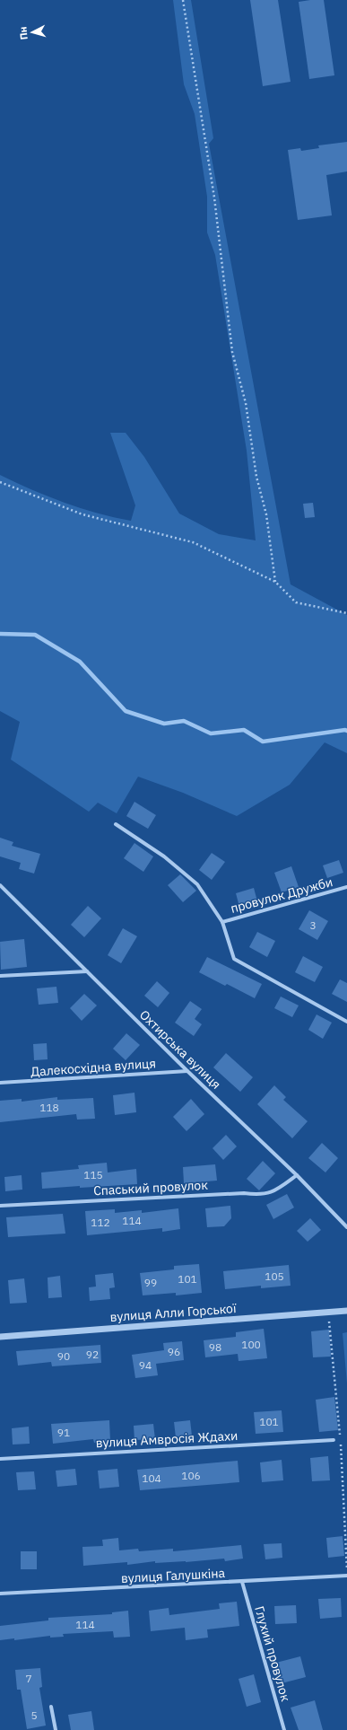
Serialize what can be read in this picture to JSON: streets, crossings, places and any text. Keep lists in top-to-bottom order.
{
  "streets": {
    "street": [
      "провулок Дружби",
      "Охтирська вулиця",
      "Далекосхідна вулиця",
      "Спаський провулок",
      "вулиця Алли Горської",
      "вулиця Амвросія Ждахи",
      "вулиця Галушкіна",
      "Глухий провулок"
    ]
  },
  "crossings": [
    ["Охтирська вулиця", "Далекосхідна вулиця"],
    ["Охтирська вулиця", "Спаський провулок"],
    ["вулиця Галушкіна", "Глухий провулок"]
  ],
  "house_numbers": [
    "3",
    "118",
    "115",
    "114",
    "112",
    "105",
    "101",
    "99",
    "100",
    "98",
    "96",
    "92",
    "90",
    "94",
    "101",
    "91",
    "106",
    "104",
    "114",
    "7",
    "5"
  ],
  "north": "left"
}
